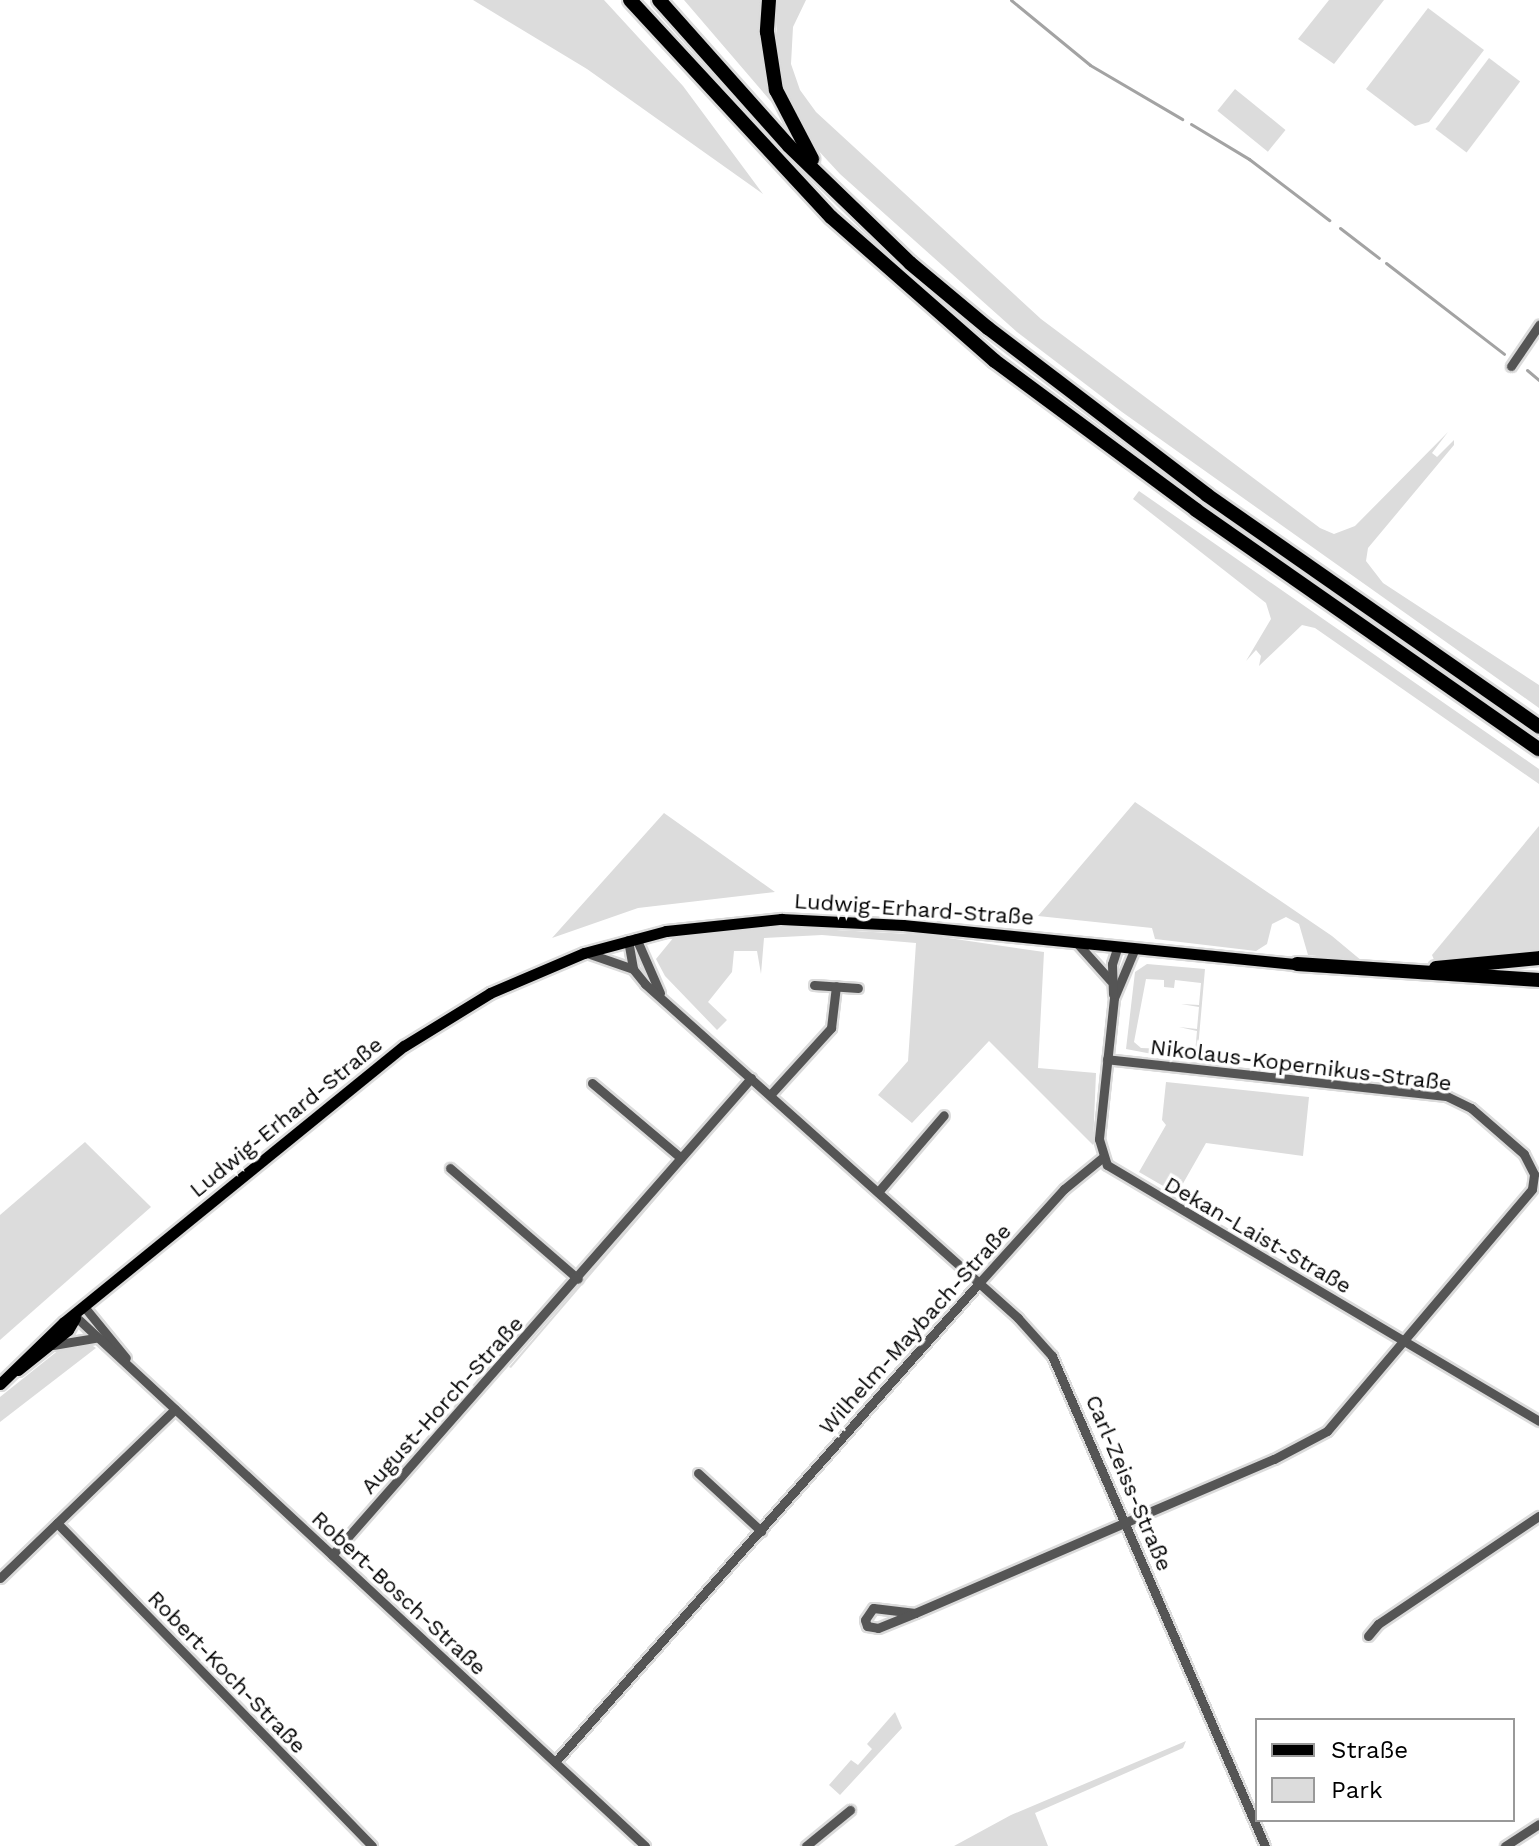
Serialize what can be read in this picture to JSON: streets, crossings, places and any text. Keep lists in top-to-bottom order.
{
  "streets": {
    "main road": ["Ludwig-Erhard-Straße"],
    "street": [
      "Nikolaus-Kopernikus-Straße",
      "Dekan-Laist-Straße",
      "Wilhelm-Maybach-Straße",
      "August-Horch-Straße",
      "Carl-Zeiss-Straße",
      "Robert-Bosch-Straße",
      "Robert-Koch-Straße"
    ]
  },
  "crossings": [
    ["Ludwig-Erhard-Straße", "Carl-Zeiss-Straße"],
    ["Ludwig-Erhard-Straße", "Robert-Bosch-Straße"],
    ["Nikolaus-Kopernikus-Straße", "Dekan-Laist-Straße"],
    ["Nikolaus-Kopernikus-Straße", "Carl-Zeiss-Straße"],
    ["Dekan-Laist-Straße", "Wilhelm-Maybach-Straße"],
    ["Wilhelm-Maybach-Straße", "Carl-Zeiss-Straße"],
    ["Wilhelm-Maybach-Straße", "Robert-Bosch-Straße"],
    ["August-Horch-Straße", "Carl-Zeiss-Straße"],
    ["August-Horch-Straße", "Robert-Bosch-Straße"]
  ],
  "legend": ["Straße", "Park"]
}
